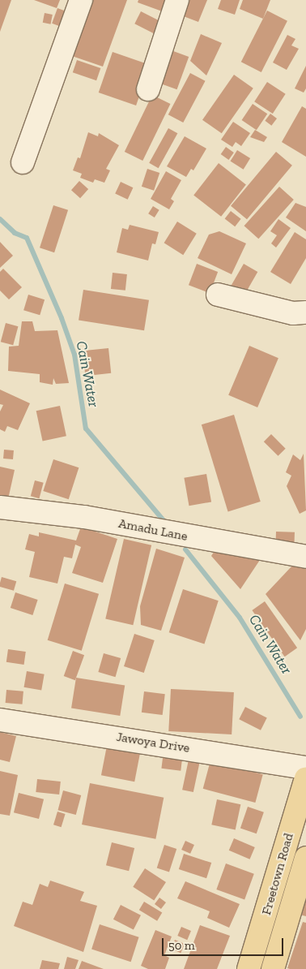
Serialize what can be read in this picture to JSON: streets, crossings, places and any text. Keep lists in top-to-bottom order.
{
  "streets": {
    "main road": ["Freetown Road"],
    "street": ["Amadu Lane", "Jawoya Drive"]
  },
  "water": ["Cain Water"],
  "scale_bar": "50 m"
}
